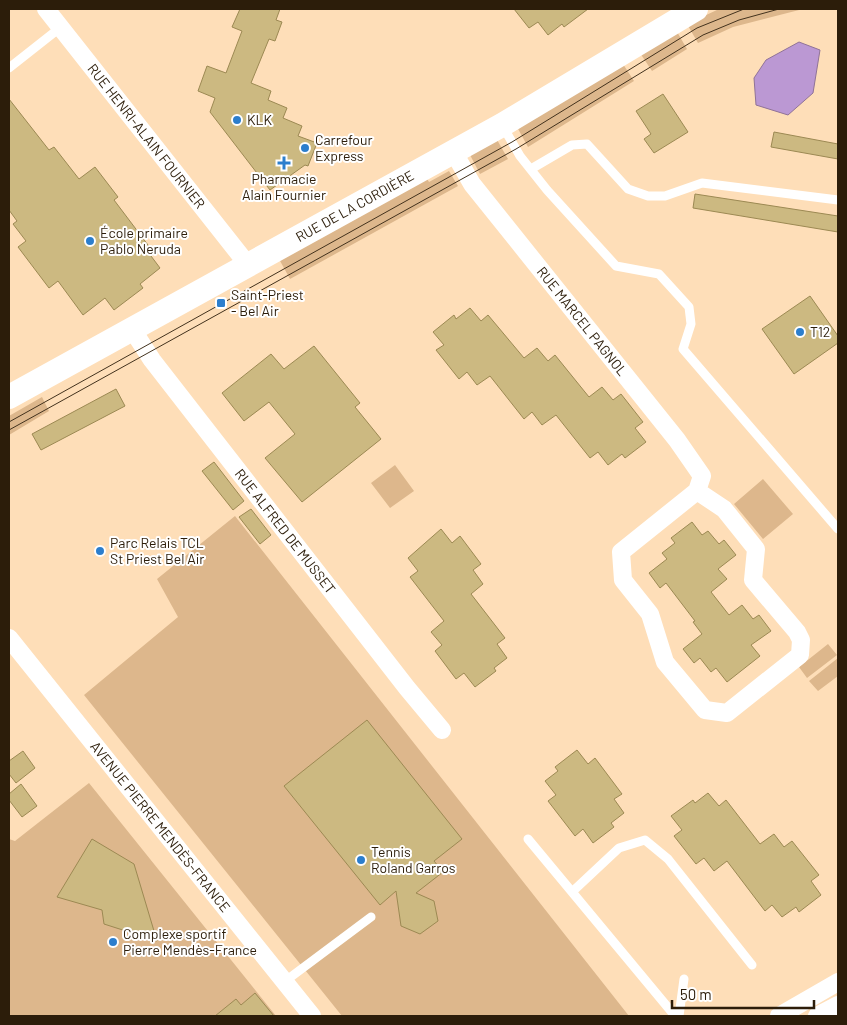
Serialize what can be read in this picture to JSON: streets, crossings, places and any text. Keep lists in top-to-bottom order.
{
  "streets": {
    "street": [
      "RUE HENRI-ALAIN FOURNIER",
      "RUE DE LA CORDIÈRE",
      "RUE MARCEL PAGNOL",
      "RUE ALFRED DE MUSSET",
      "AVENUE PIERRE MENDÈS-FRANCE"
    ]
  },
  "crossings": [
    ["RUE HENRI-ALAIN FOURNIER", "RUE DE LA CORDIÈRE"],
    ["RUE DE LA CORDIÈRE", "RUE MARCEL PAGNOL"],
    ["RUE DE LA CORDIÈRE", "RUE ALFRED DE MUSSET"]
  ],
  "places": {
    "other": [
      "KLK",
      "Carrefour Express",
      "École primaire Pablo Neruda",
      "T12",
      "Parc Relais TCL St Priest Bel Air",
      "Tennis Roland Garros",
      "Complexe sportif Pierre Mendès-France"
    ],
    "health": ["Pharmacie Alain Fournier"],
    "transit": ["Saint-Priest - Bel Air"]
  },
  "scale_bar": "50 m"
}
